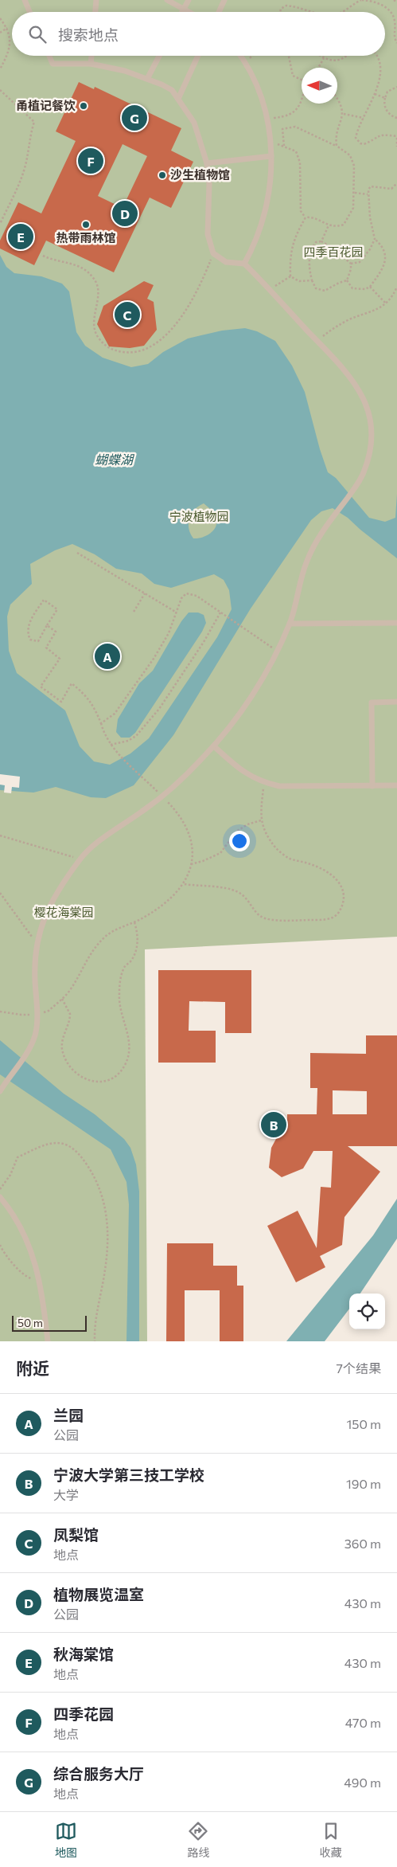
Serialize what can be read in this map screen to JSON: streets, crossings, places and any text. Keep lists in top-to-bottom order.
{
  "water": ["蝴蝶湖"],
  "parks": ["四季百花园", "宁波植物园", "樱花海棠园"],
  "places": ["甬植记餐饮", "沙生植物馆", "热带雨林馆"],
  "scale_bar": "50 m",
  "north": "left",
  "page": {
    "search": "搜索地点",
    "pins": [
      "G",
      "F",
      "D",
      "E",
      "C",
      "A",
      "B"
    ],
    "scale": "50 m",
    "heading": ["附近", "7个结果"],
    "list": [
      {
        "mark": "A",
        "name": "兰园",
        "note": "公园",
        "value": "150 m"
      },
      {
        "mark": "B",
        "name": "宁波大学第三技工学校",
        "note": "大学",
        "value": "190 m"
      },
      {
        "mark": "C",
        "name": "凤梨馆",
        "note": "地点",
        "value": "360 m"
      },
      {
        "mark": "D",
        "name": "植物展览温室",
        "note": "公园",
        "value": "430 m"
      },
      {
        "mark": "E",
        "name": "秋海棠馆",
        "note": "地点",
        "value": "430 m"
      },
      {
        "mark": "F",
        "name": "四季花园",
        "note": "地点",
        "value": "470 m"
      },
      {
        "mark": "G",
        "name": "综合服务大厅",
        "note": "地点",
        "value": "490 m"
      }
    ],
    "nav": ["地图", "路线", "收藏"]
  }
}
